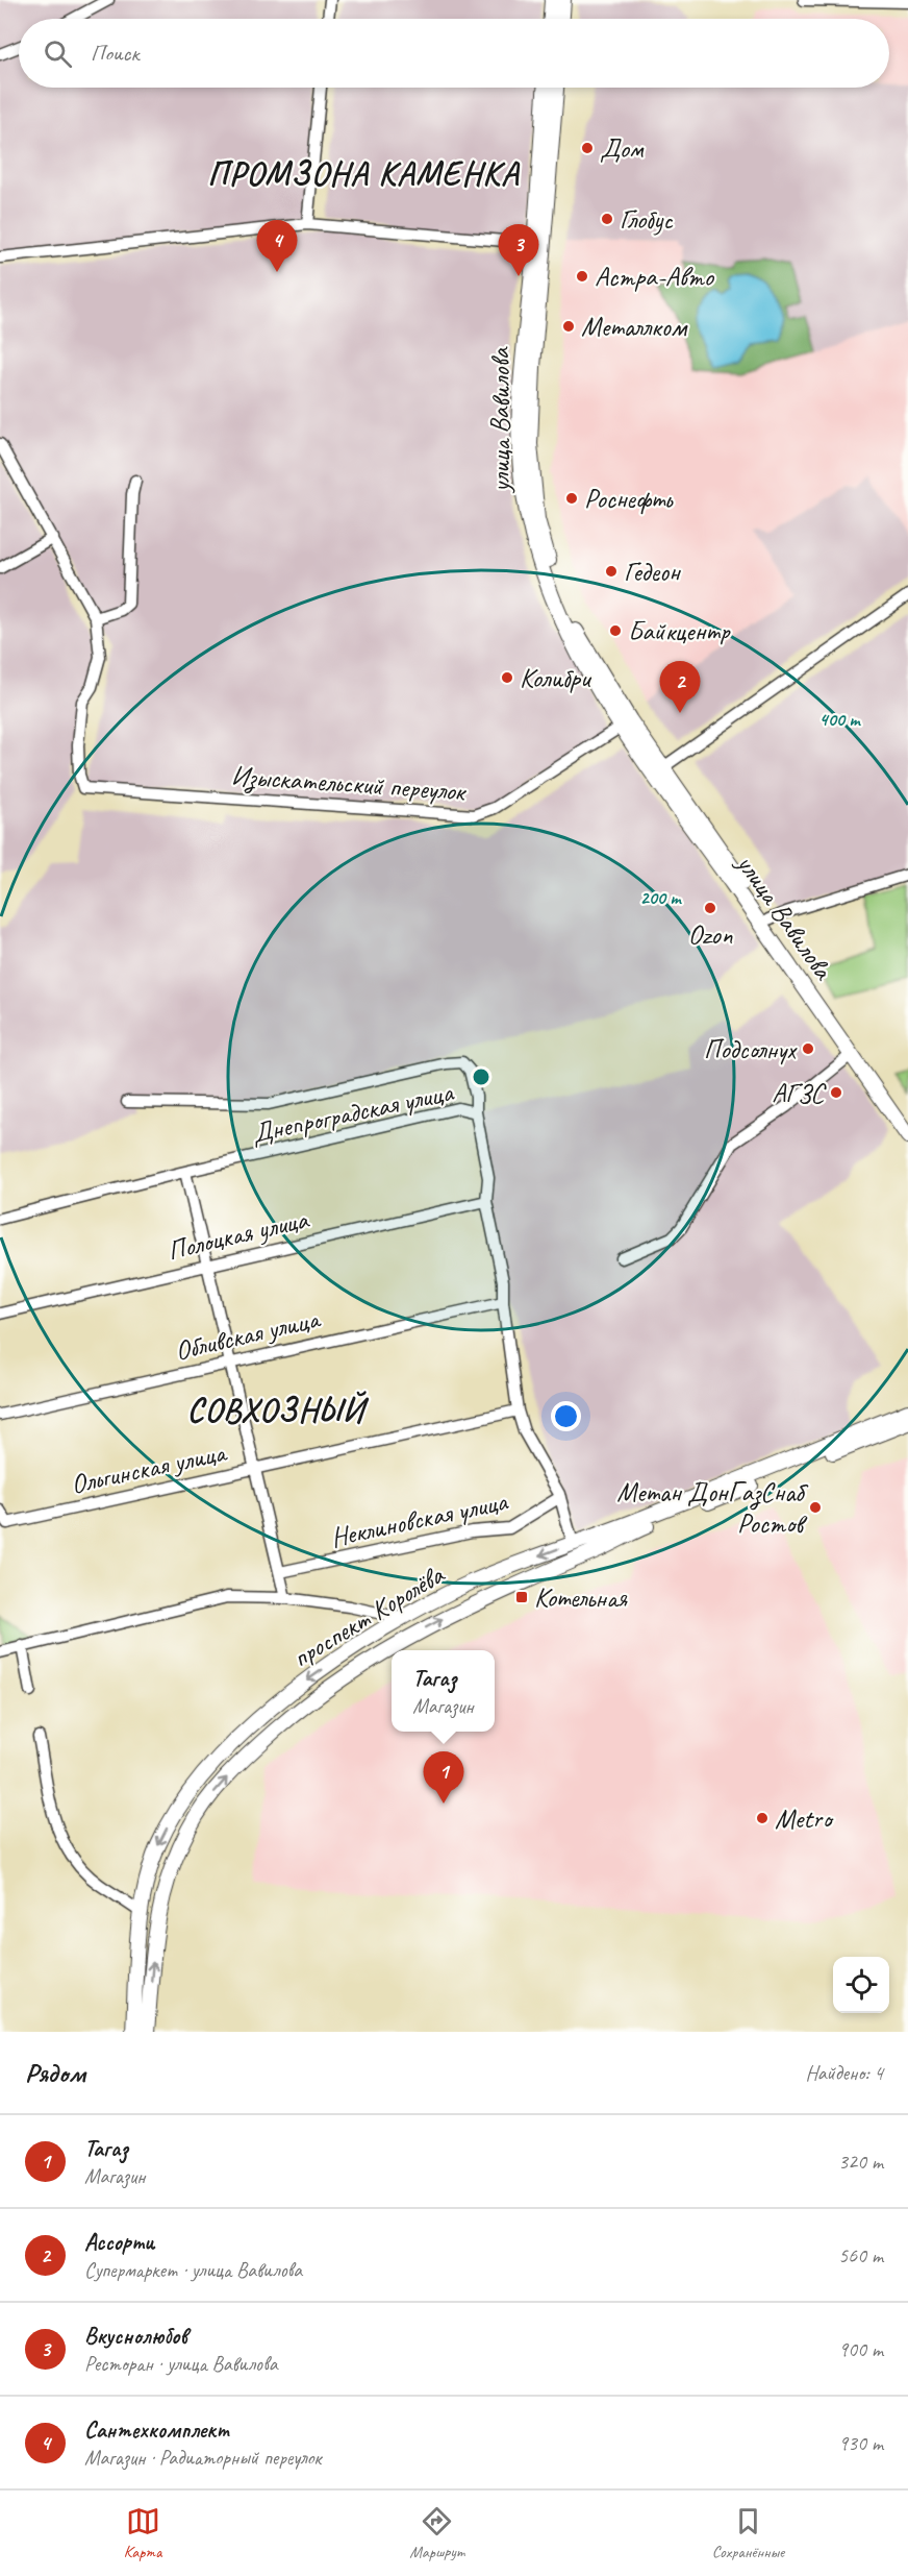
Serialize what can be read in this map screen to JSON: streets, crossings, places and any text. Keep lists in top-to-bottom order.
{
  "streets": {
    "main road": ["улица Вавилова", "проспект Королёва"],
    "street": [
      "Изыскательский переулок",
      "Днепроградская улица",
      "Полоцкая улица",
      "Обливская улица",
      "Ольгинская улица",
      "Неклиновская улица"
    ]
  },
  "crossings": [
    ["улица Вавилова", "Изыскательский переулок"]
  ],
  "districts": ["ПРОМЗОНА КАМЕНКА", "СОВХОЗНЫЙ"],
  "places": {
    "other": [
      "Дом",
      "Глобус",
      "Астра-Авто",
      "Металлком",
      "Роснефть",
      "Гедеон",
      "Байкцентр",
      "Колибри",
      "Ozon",
      "Подсолнух",
      "АГЗС",
      "Метан ДонГазСнаб Ростов",
      "Metro"
    ],
    "transit": ["Котельная"]
  },
  "page": {
    "search": "Поиск",
    "pins": [
      "4",
      "3",
      "2",
      "1"
    ],
    "popup": ["Тагаз", "Магазин"],
    "heading": ["Рядом", "Найдено: 4"],
    "list": [
      {
        "mark": "1",
        "name": "Тагаз",
        "note": "Магазин",
        "value": "320 m"
      },
      {
        "mark": "2",
        "name": "Ассорти",
        "note": "Супермаркет · улица Вавилова",
        "value": "560 m"
      },
      {
        "mark": "3",
        "name": "Вкуснолюбов",
        "note": "Ресторан · улица Вавилова",
        "value": "900 m"
      },
      {
        "mark": "4",
        "name": "Сантехкомплект",
        "note": "Магазин · Радиаторный переулок",
        "value": "930 m"
      }
    ],
    "nav": ["Карта", "Маршрут", "Сохранённые"]
  },
  "rings": ["400 m", "200 m"]
}
